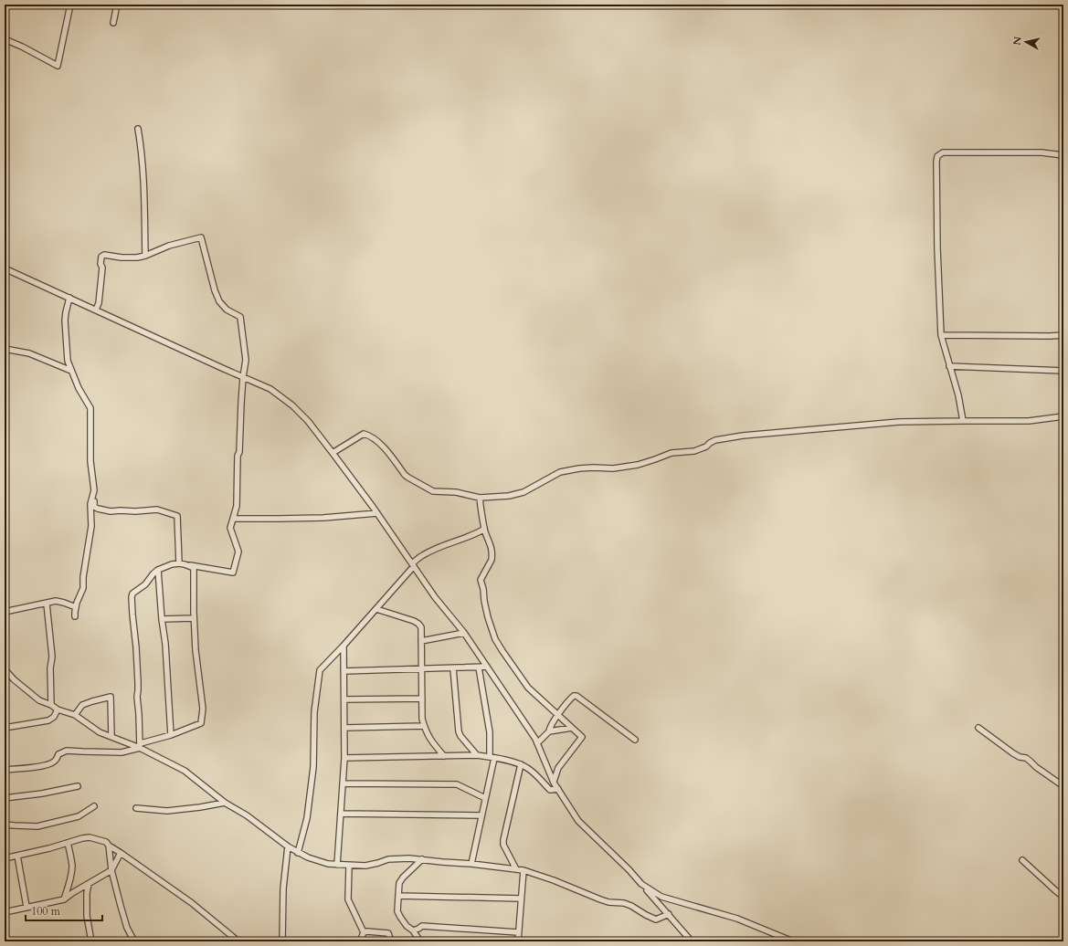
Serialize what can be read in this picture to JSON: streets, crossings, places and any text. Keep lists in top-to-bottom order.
{
  "scale_bar": "100 m",
  "north": "left"
}
